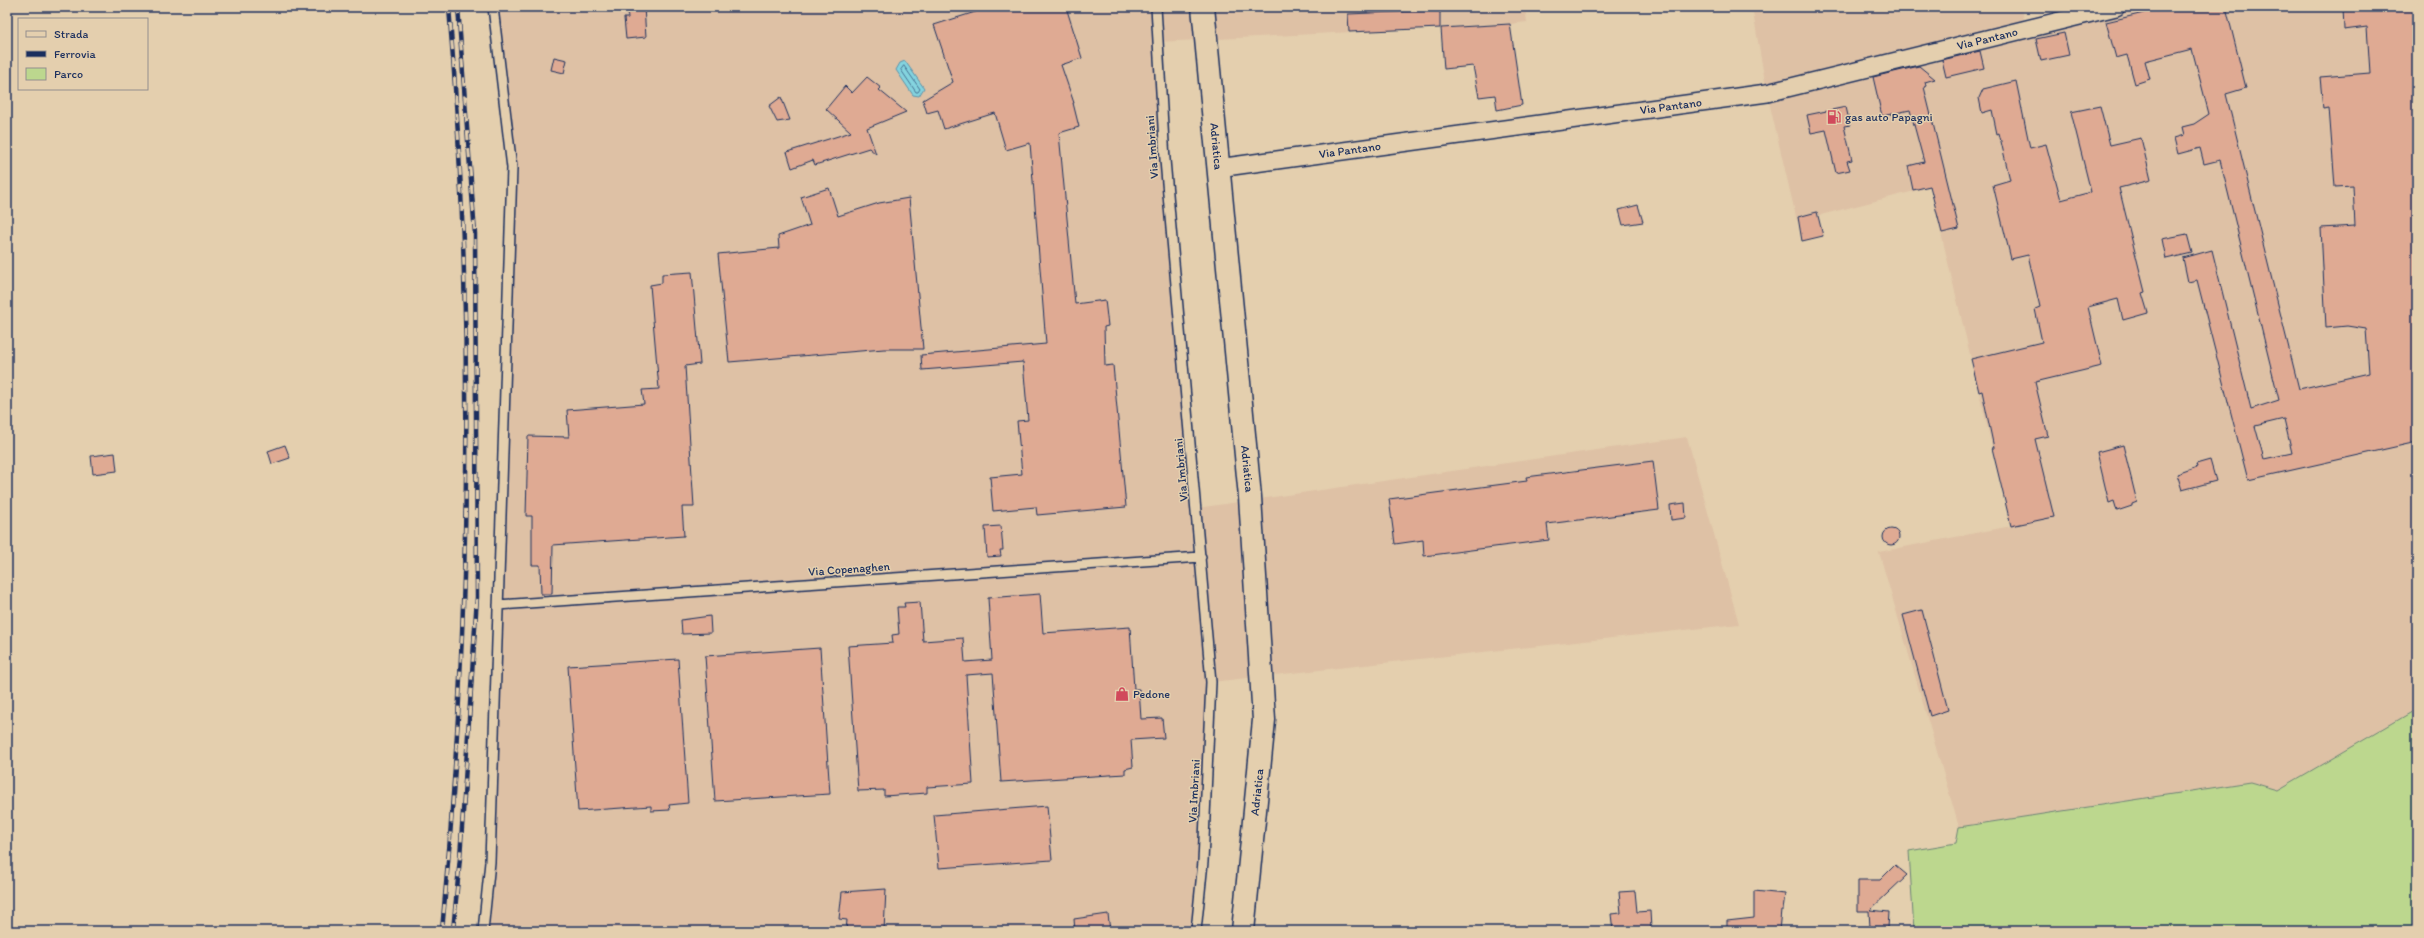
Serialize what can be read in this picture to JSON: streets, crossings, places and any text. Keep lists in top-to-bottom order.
{
  "streets": {
    "main road": ["Adriatica"],
    "street": ["Via Pantano"],
    "lane": ["Via Imbriani", "Via Copenaghen"]
  },
  "crossings": [
    ["Via Pantano", "Adriatica"],
    ["Via Imbriani", "Via Copenaghen"]
  ],
  "places": {
    "fuel station": ["gas auto Papagni"],
    "shop": ["Pedone"]
  },
  "legend": ["Strada", "Ferrovia", "Parco"]
}
